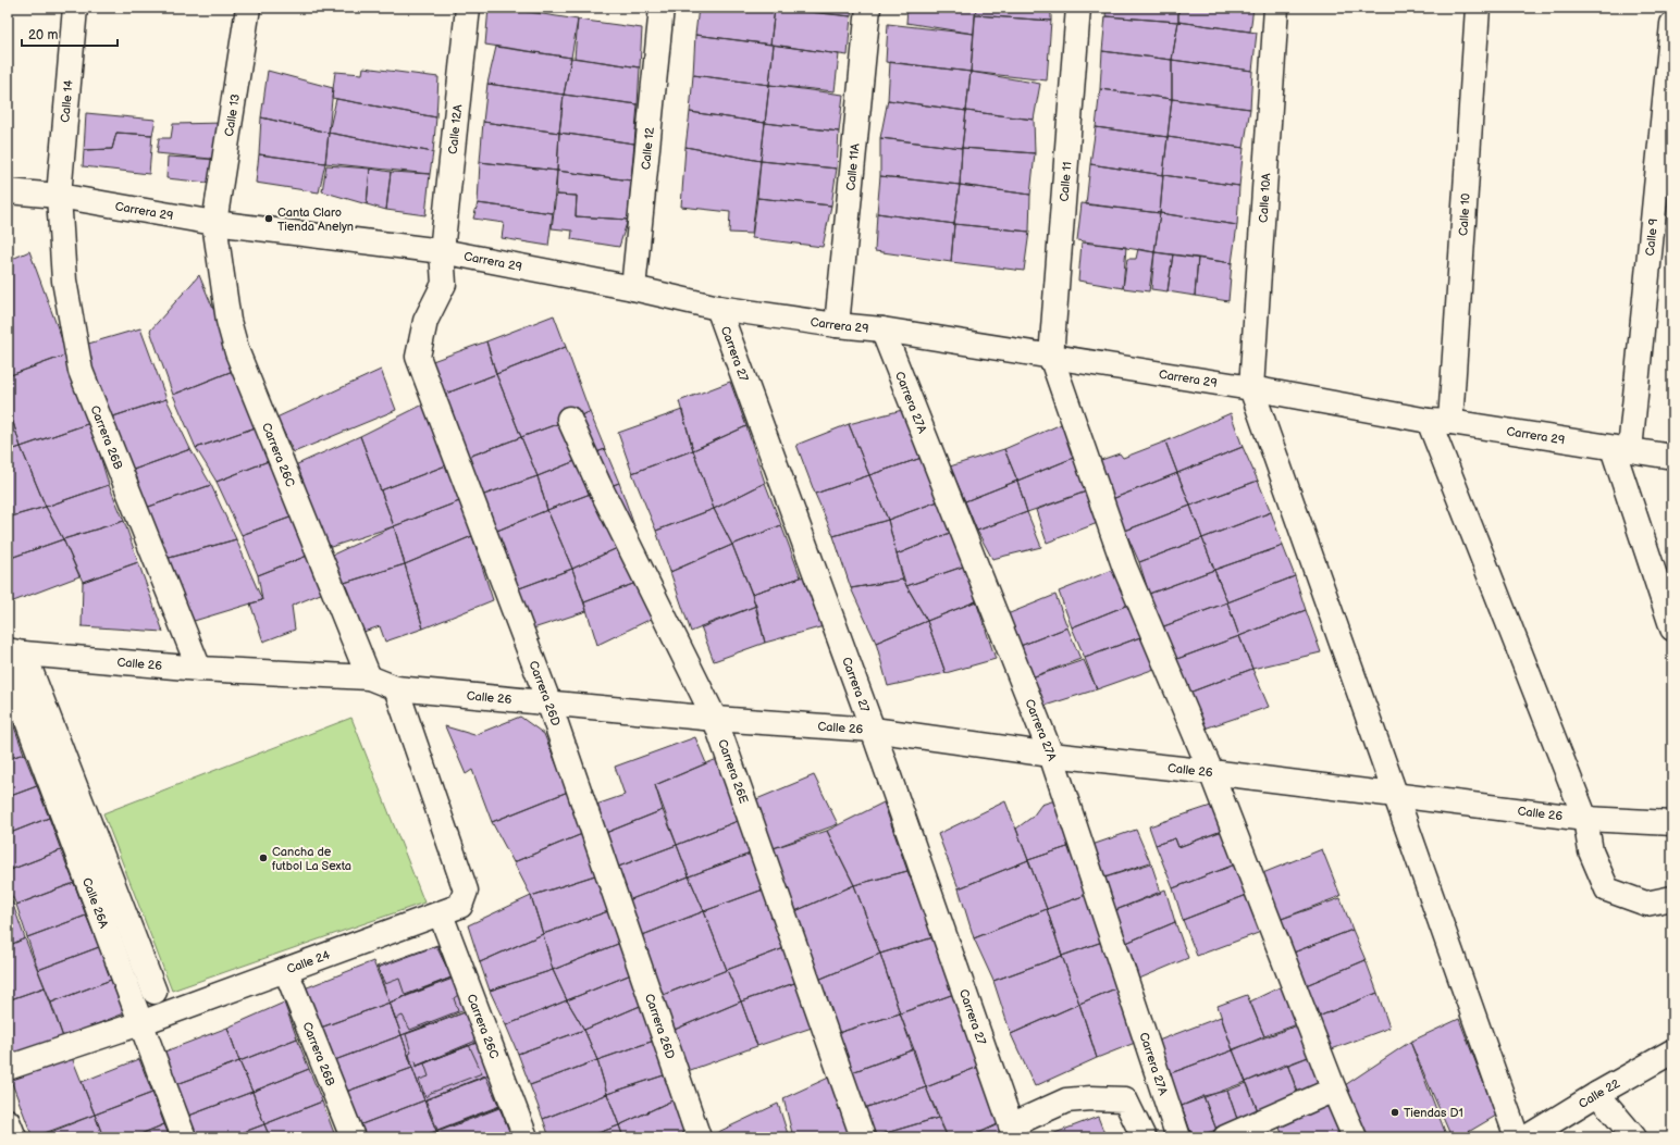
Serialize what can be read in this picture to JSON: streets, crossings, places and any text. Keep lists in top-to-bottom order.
{
  "streets": {
    "street": [
      "Calle 14",
      "Calle 13",
      "Calle 12A",
      "Calle 12",
      "Calle 11A",
      "Calle 11",
      "Calle 10A",
      "Carrera 29",
      "Calle 10",
      "Calle 9",
      "Carrera 27",
      "Carrera 27A",
      "Carrera 26B",
      "Carrera 26C",
      "Calle 26",
      "Carrera 26D",
      "Carrera 26E",
      "Calle 26A",
      "Calle 24",
      "Calle 22"
    ]
  },
  "crossings": [
    ["Calle 14", "Carrera 29"],
    ["Calle 14", "Carrera 26B"],
    ["Calle 13", "Carrera 29"],
    ["Calle 13", "Carrera 26C"],
    ["Calle 12A", "Carrera 29"],
    ["Calle 12A", "Carrera 26D"],
    ["Calle 12", "Carrera 29"],
    ["Calle 11A", "Carrera 29"],
    ["Calle 11", "Carrera 29"],
    ["Calle 10A", "Carrera 29"],
    ["Carrera 29", "Calle 10"],
    ["Carrera 29", "Calle 9"],
    ["Carrera 29", "Carrera 27"],
    ["Carrera 29", "Carrera 27A"],
    ["Carrera 29", "Carrera 26B"],
    ["Carrera 29", "Carrera 26C"],
    ["Carrera 29", "Carrera 26D"],
    ["Carrera 27", "Calle 26"],
    ["Carrera 27A", "Calle 26"],
    ["Carrera 26B", "Calle 26"],
    ["Carrera 26B", "Calle 24"],
    ["Carrera 26C", "Calle 26"],
    ["Carrera 26C", "Calle 24"],
    ["Calle 26", "Carrera 26D"],
    ["Calle 26", "Carrera 26E"],
    ["Calle 26", "Calle 26A"],
    ["Calle 26", "Calle 24"],
    ["Calle 26A", "Calle 24"]
  ],
  "places": ["Canta Claro Tienda Anelyn", "Cancha de futbol La Sexta", "Tiendas D1"],
  "scale_bar": "20 m"
}
